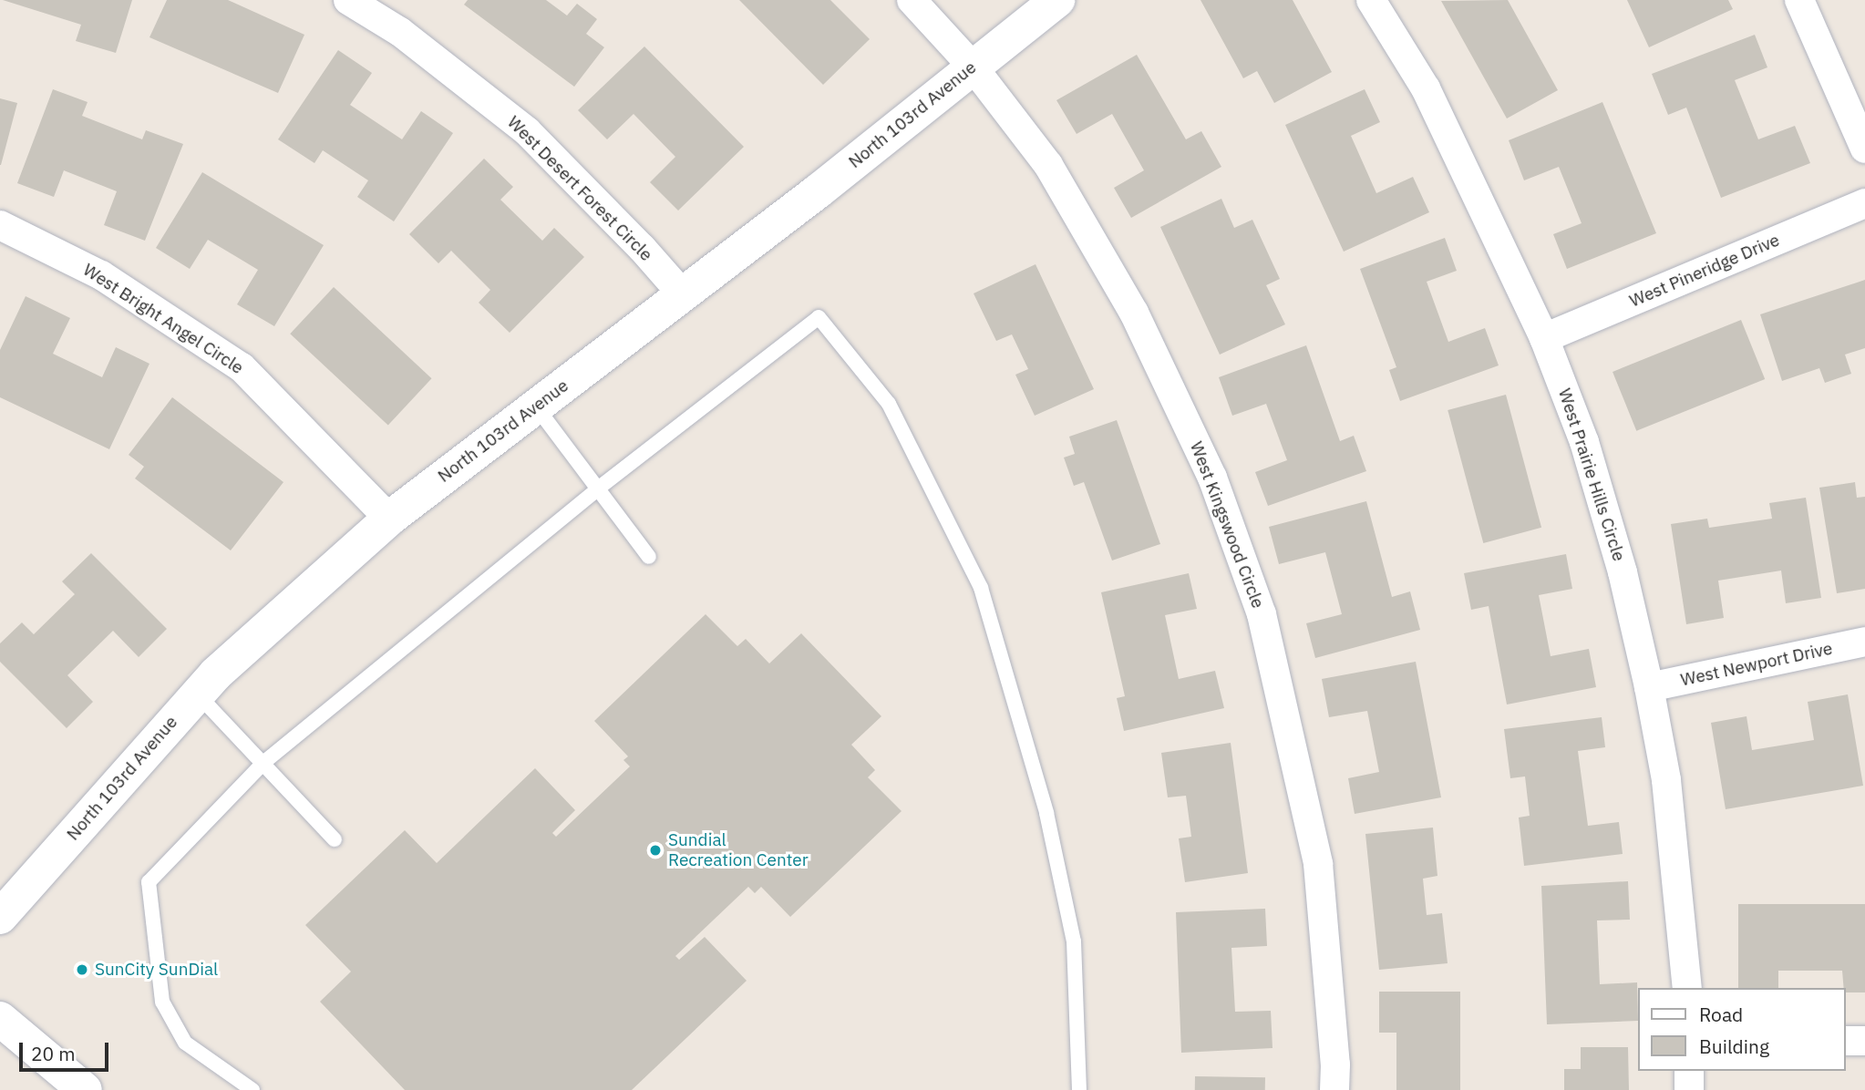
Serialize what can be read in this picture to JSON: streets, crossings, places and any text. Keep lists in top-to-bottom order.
{
  "streets": {
    "street": [
      "North 103rd Avenue",
      "West Desert Forest Circle",
      "West Pineridge Drive",
      "West Bright Angel Circle",
      "West Prairie Hills Circle",
      "West Kingswood Circle",
      "West Newport Drive"
    ]
  },
  "crossings": [
    ["North 103rd Avenue", "West Desert Forest Circle"],
    ["North 103rd Avenue", "West Bright Angel Circle"],
    ["North 103rd Avenue", "West Kingswood Circle"],
    ["West Pineridge Drive", "West Prairie Hills Circle"],
    ["West Prairie Hills Circle", "West Newport Drive"]
  ],
  "places": ["Sundial Recreation Center", "SunCity SunDial"],
  "legend": ["Road", "Building"],
  "scale_bar": "20 m"
}
